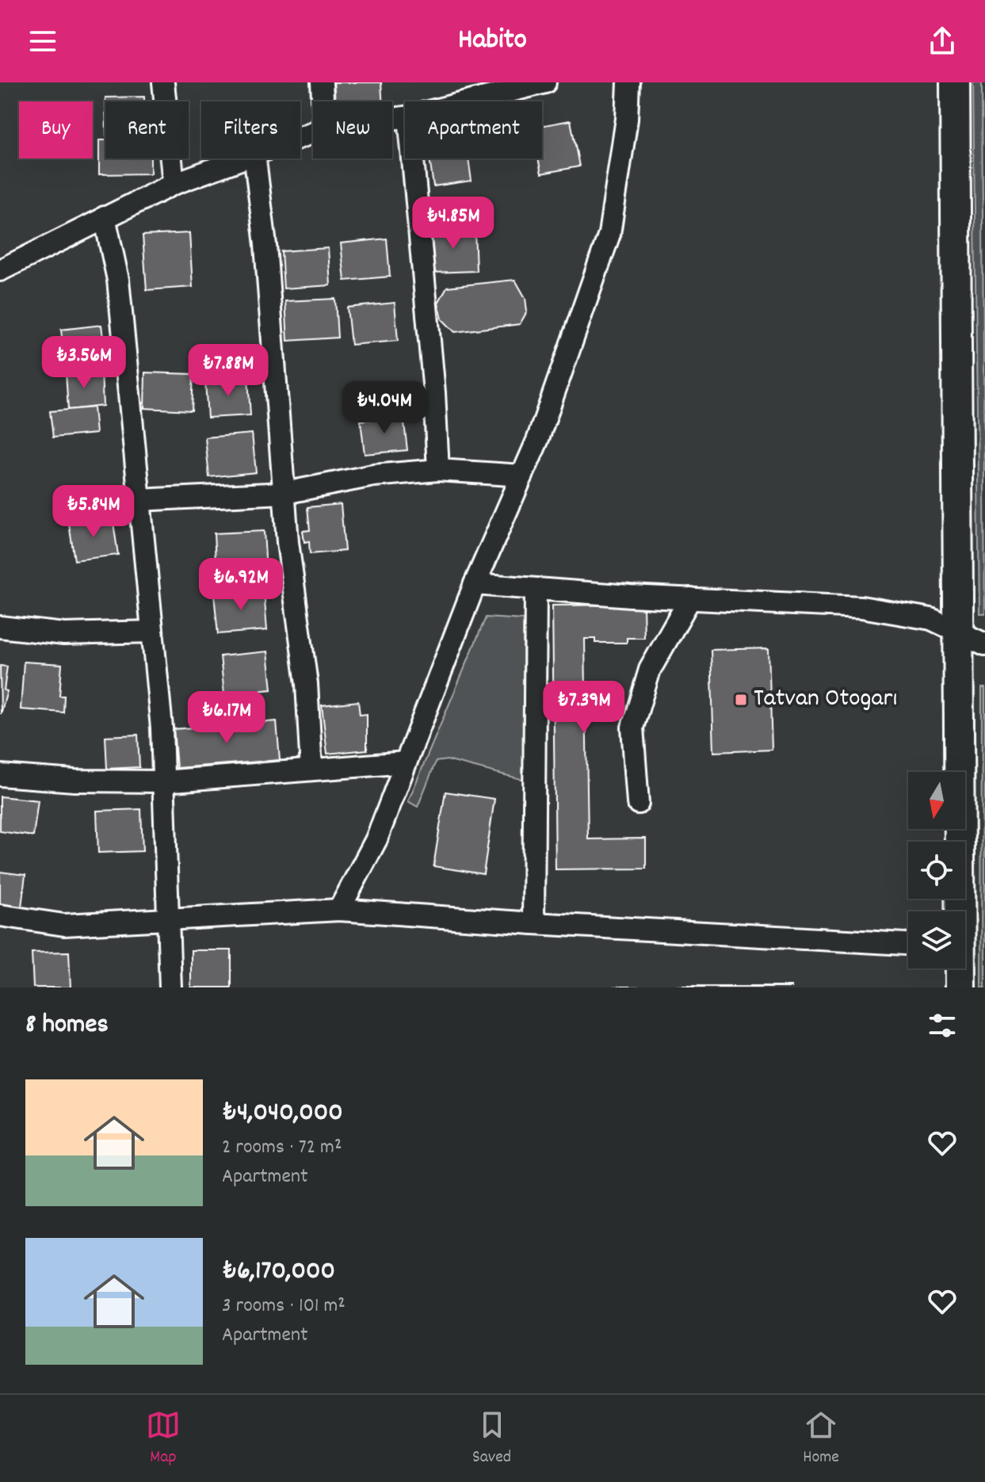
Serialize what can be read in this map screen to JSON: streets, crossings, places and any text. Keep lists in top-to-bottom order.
{
  "places": {
    "transit": ["Tatvan Otogarı"]
  },
  "north": "bottom",
  "page": {
    "header": "Habito",
    "chip": [
      "Buy",
      "Rent",
      "Filters",
      "New",
      "Apartment"
    ],
    "price": [
      "₺4.85M",
      "₺3.56M",
      "₺7.88M",
      "₺4.04M",
      "₺5.84M",
      "₺6.92M",
      "₺7.39M",
      "₺6.17M"
    ],
    "heading": "8 homes",
    "list": [
      {
        "name": "₺4,040,000",
        "note": "2 rooms · 72 m² · Apartment"
      },
      {
        "name": "₺6,170,000",
        "note": "3 rooms · 101 m² · Apartment"
      }
    ],
    "tabs": ["Map", "Saved", "Home"]
  }
}
